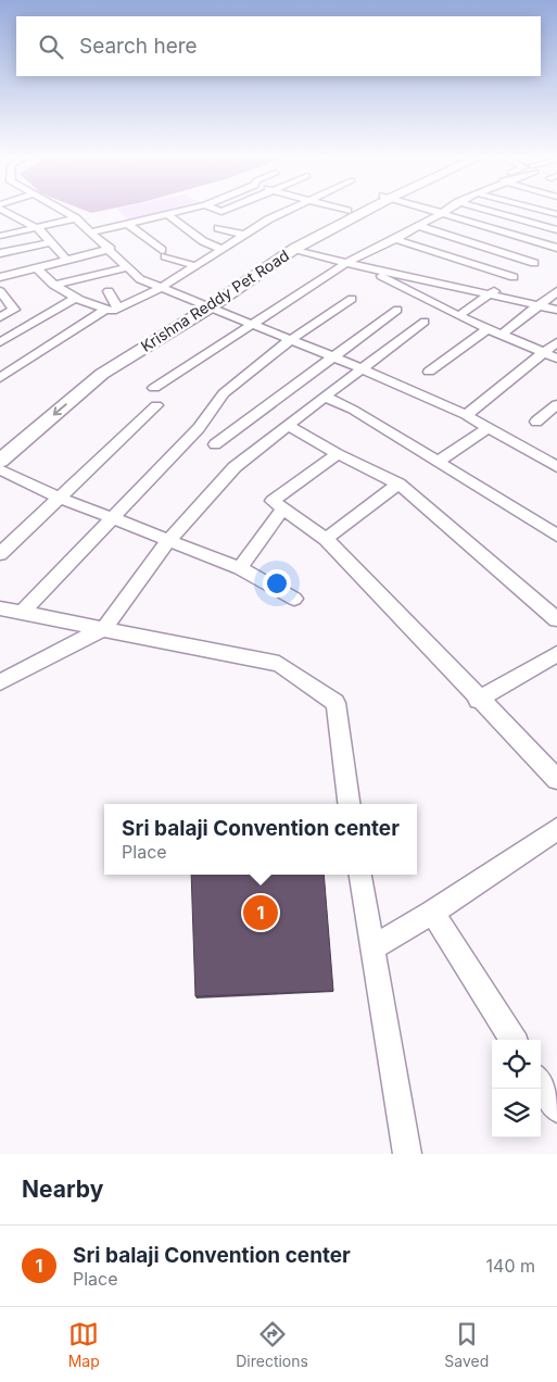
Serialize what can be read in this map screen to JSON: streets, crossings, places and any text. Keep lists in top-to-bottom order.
{
  "streets": {
    "main road": ["Krishna Reddy Pet Road"]
  },
  "page": {
    "search": "Search here",
    "popup": ["Sri balaji Convention center", "Place"],
    "pins": "1",
    "heading": "Nearby",
    "list": [
      {
        "mark": "1",
        "name": "Sri balaji Convention center",
        "note": "Place",
        "value": "140 m"
      }
    ],
    "nav": ["Map", "Directions", "Saved"]
  }
}
